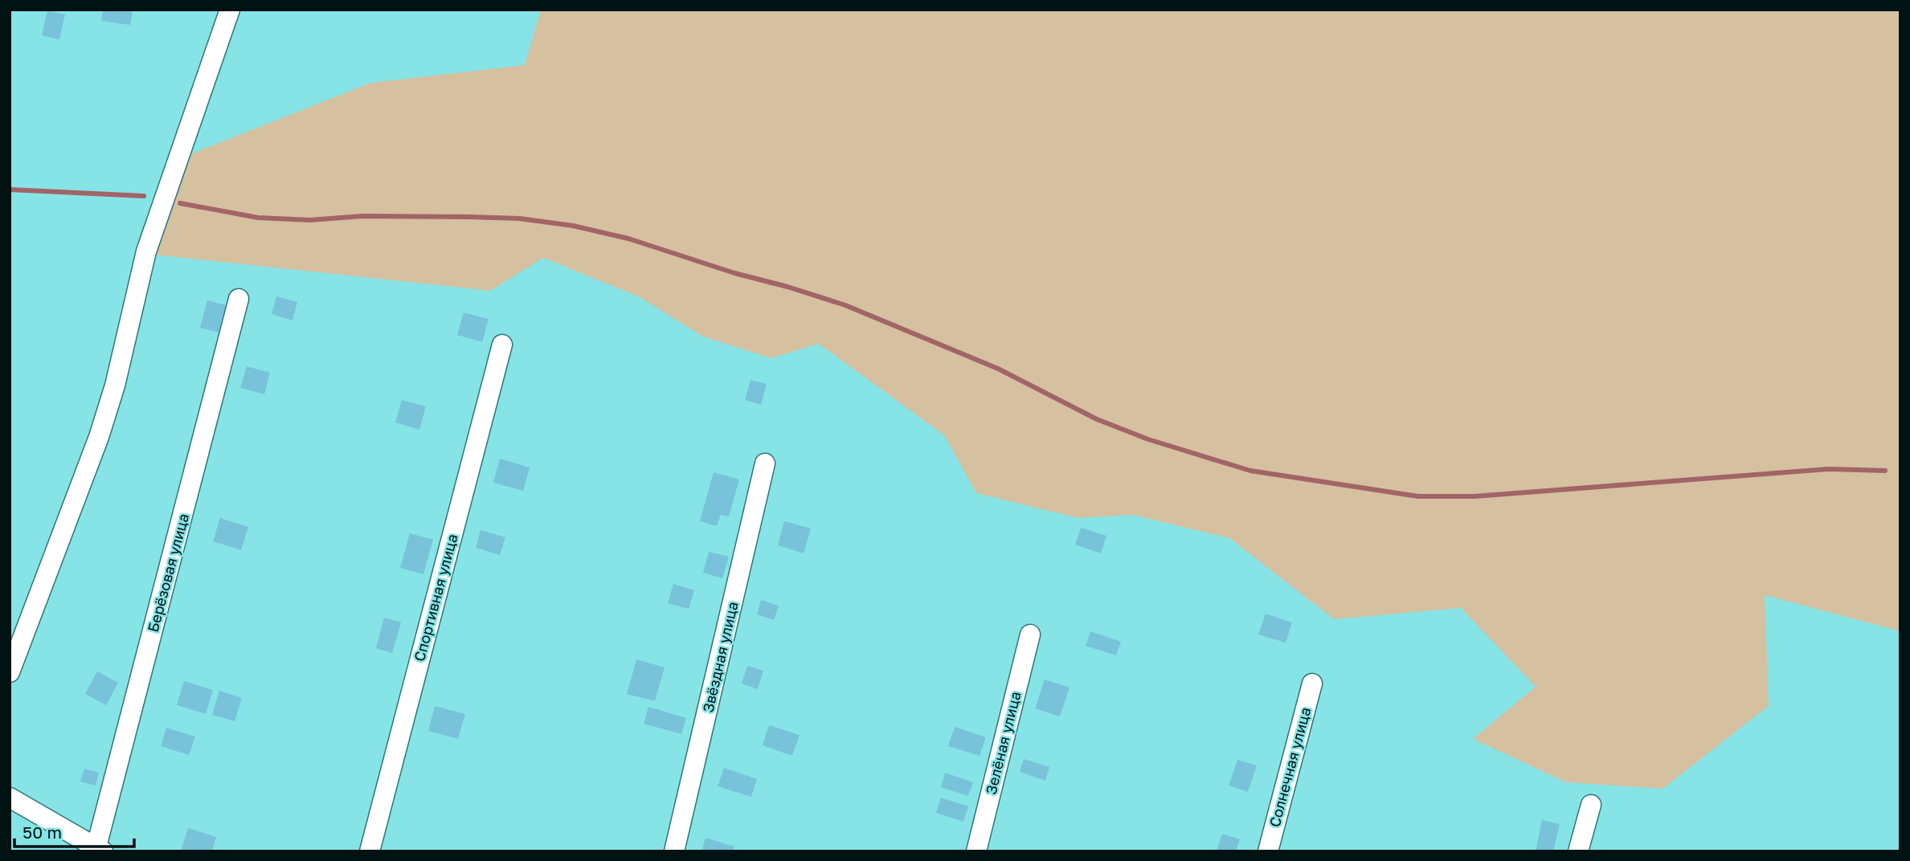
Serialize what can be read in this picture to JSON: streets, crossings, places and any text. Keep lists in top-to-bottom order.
{
  "streets": {
    "street": [
      "Берёзовая улица",
      "Спортивная улица",
      "Звёздная улица",
      "Зелёная улица",
      "Солнечная улица"
    ]
  },
  "scale_bar": "50 m"
}
